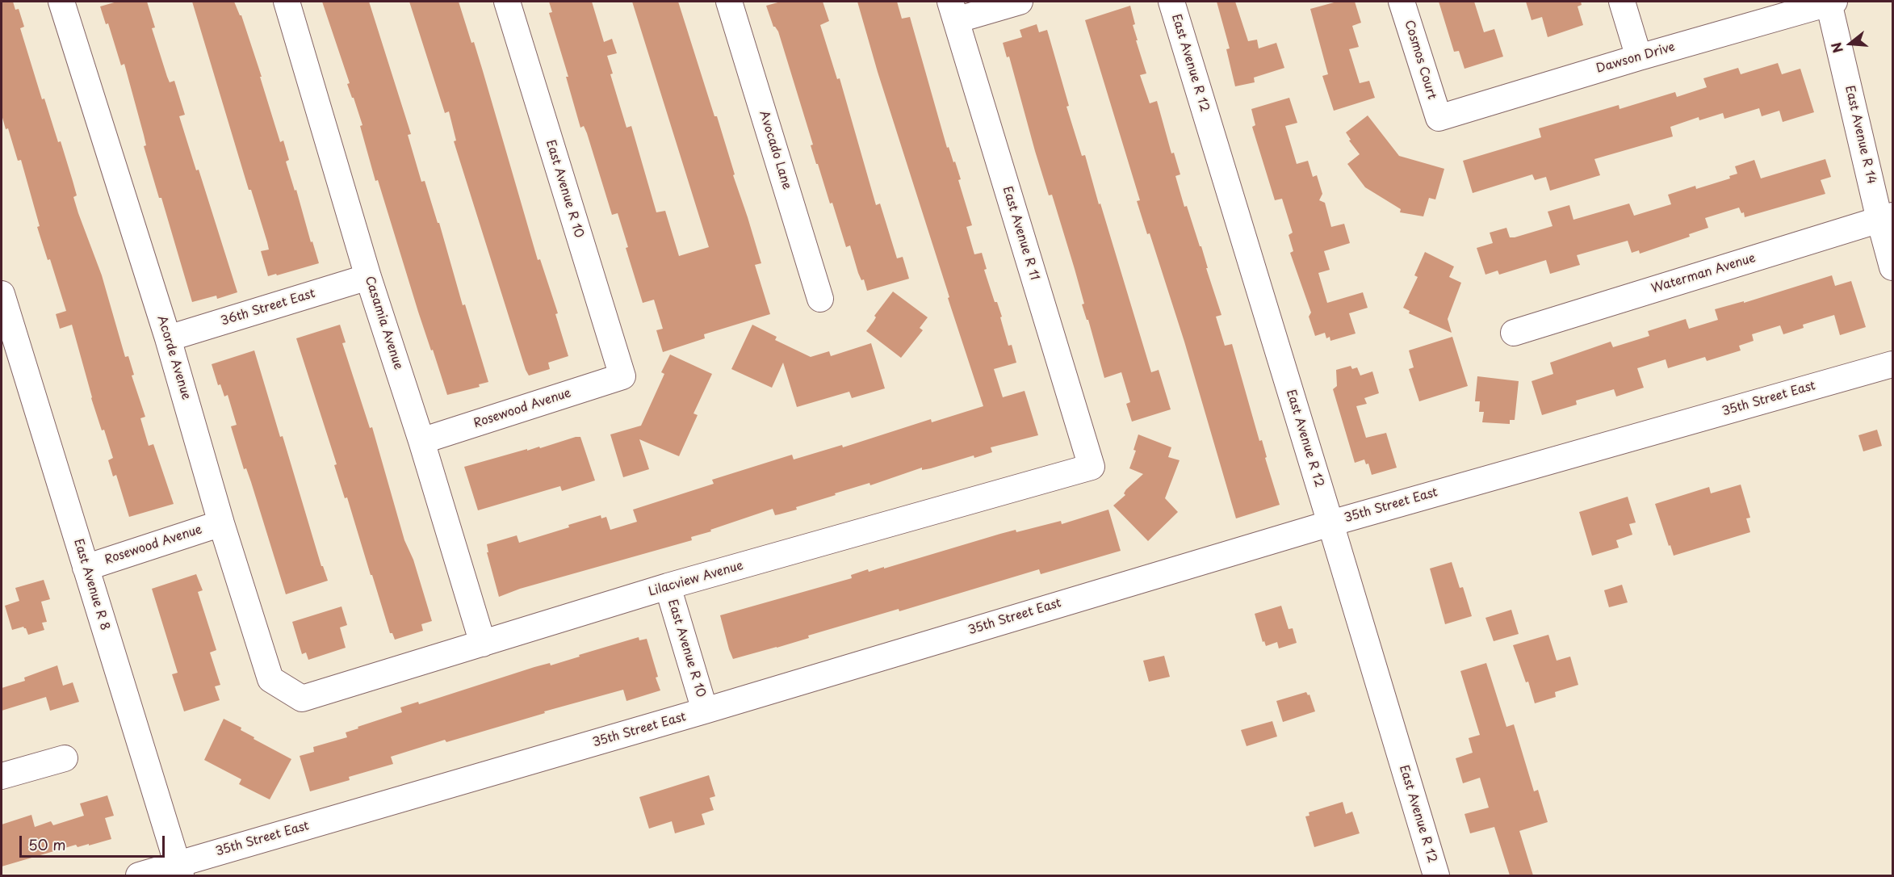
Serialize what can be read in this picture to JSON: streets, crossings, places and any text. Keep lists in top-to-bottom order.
{
  "streets": {
    "street": [
      "Dawson Drive",
      "Cosmos Court",
      "East Avenue R 12",
      "East Avenue R 14",
      "Avocado Lane",
      "East Avenue R 10",
      "East Avenue R 11",
      "Waterman Avenue",
      "36th Street East",
      "Casamia Avenue",
      "Acorde Avenue",
      "35th Street East",
      "Rosewood Avenue",
      "Lilacview Avenue",
      "East Avenue R 8"
    ]
  },
  "crossings": [
    ["Dawson Drive", "Cosmos Court"],
    ["Dawson Drive", "East Avenue R 14"],
    ["East Avenue R 12", "35th Street East"],
    ["East Avenue R 14", "Waterman Avenue"],
    ["East Avenue R 10", "35th Street East"],
    ["East Avenue R 10", "Rosewood Avenue"],
    ["East Avenue R 10", "Lilacview Avenue"],
    ["East Avenue R 11", "Lilacview Avenue"],
    ["36th Street East", "Casamia Avenue"],
    ["36th Street East", "Acorde Avenue"],
    ["Casamia Avenue", "Rosewood Avenue"],
    ["Casamia Avenue", "Lilacview Avenue"],
    ["Acorde Avenue", "Rosewood Avenue"],
    ["Acorde Avenue", "Lilacview Avenue"],
    ["35th Street East", "East Avenue R 8"],
    ["Rosewood Avenue", "East Avenue R 8"]
  ],
  "scale_bar": "50 m",
  "north": "left"
}
